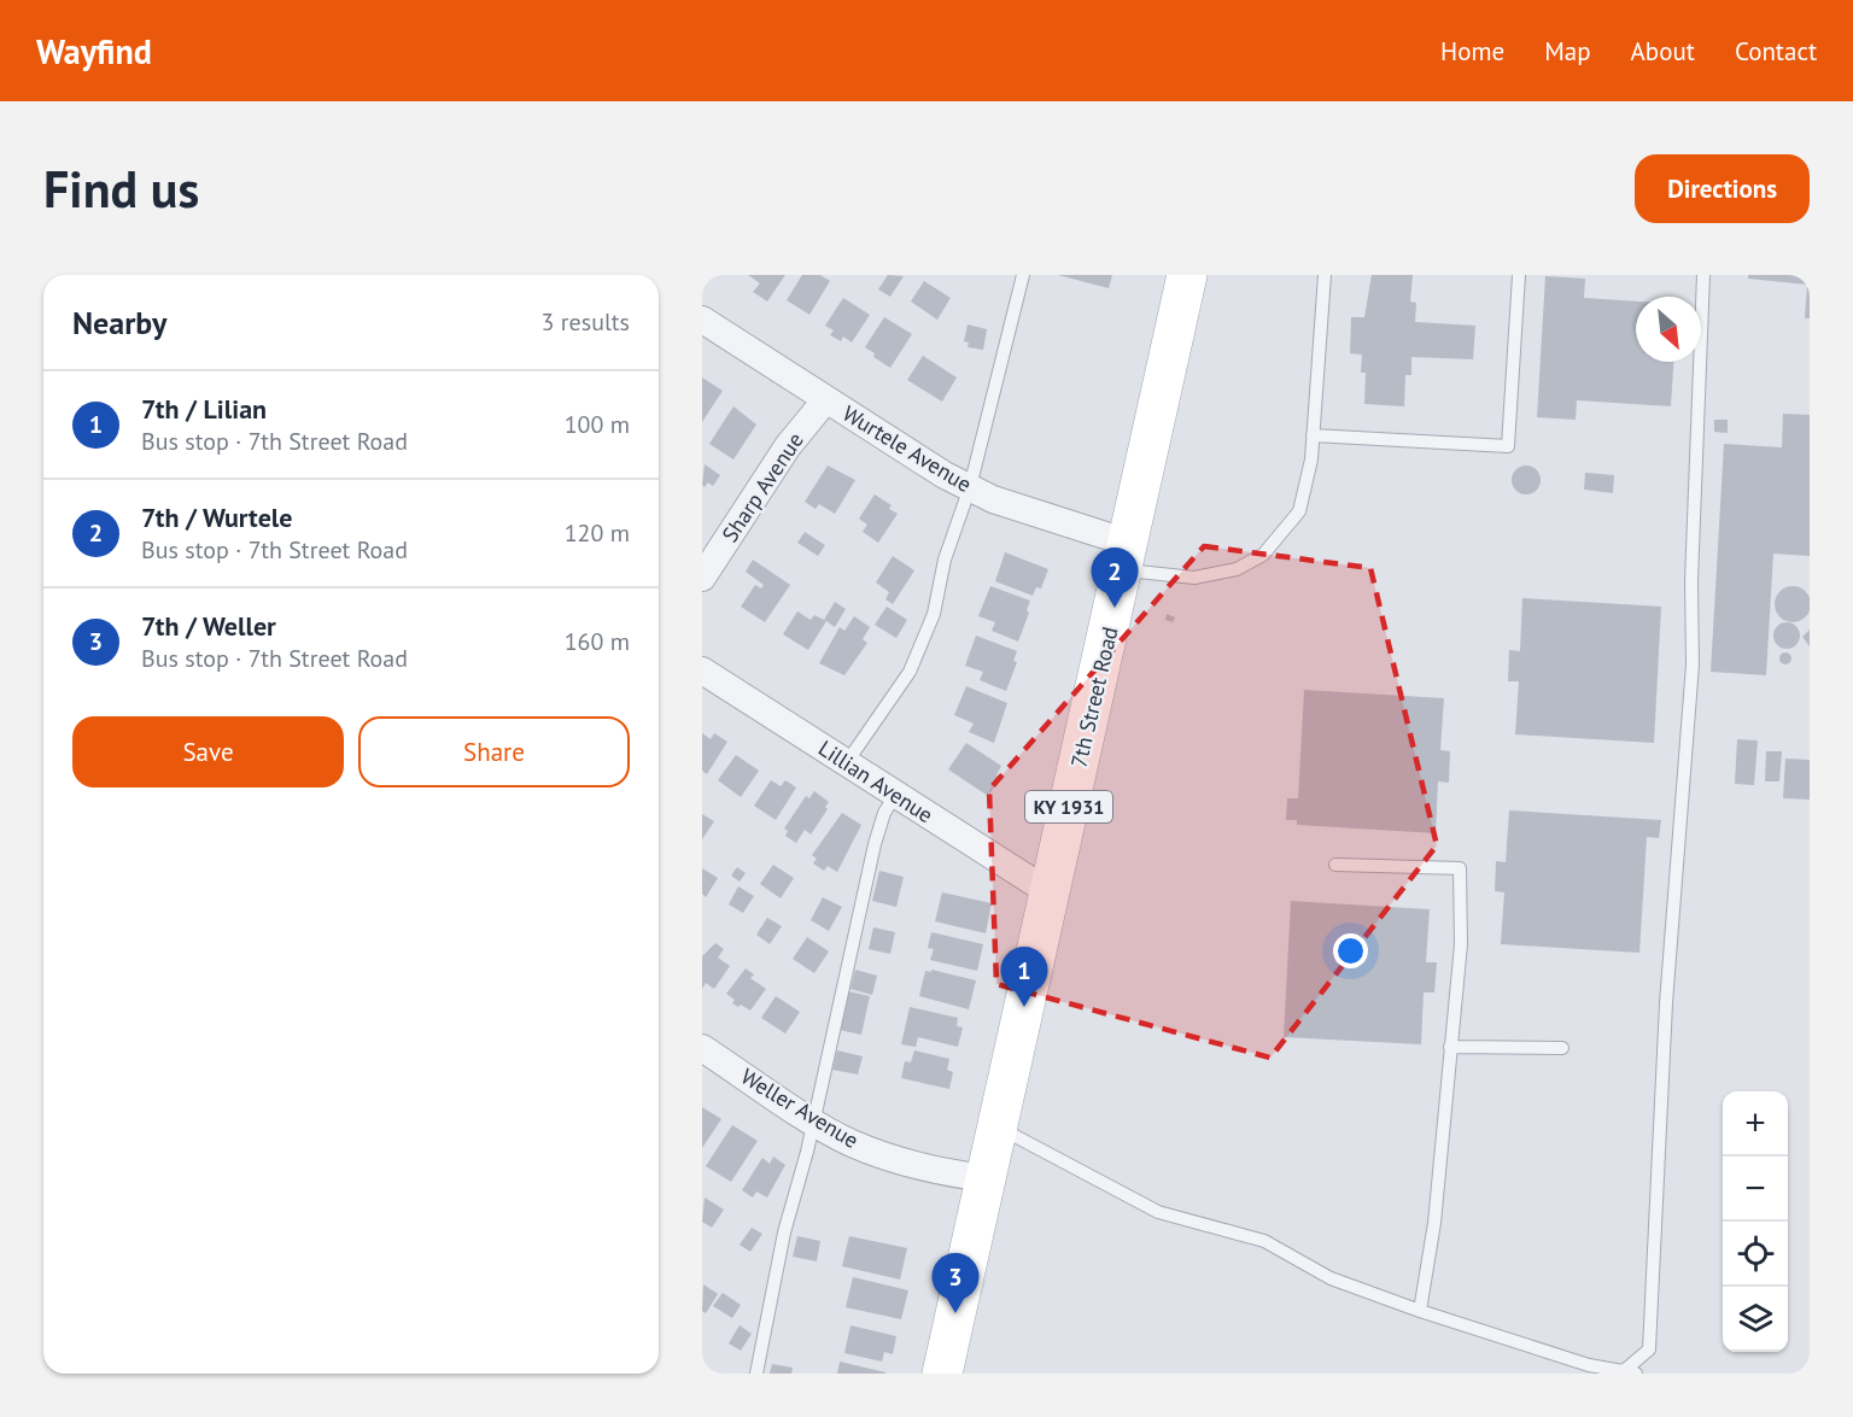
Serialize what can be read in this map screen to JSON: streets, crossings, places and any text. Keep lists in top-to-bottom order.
{
  "streets": {
    "main road": ["7th Street Road", "KY 1931"],
    "street": [
      "Wurtele Avenue",
      "Sharp Avenue",
      "Lillian Avenue",
      "Weller Avenue"
    ]
  },
  "crossings": [
    ["Wurtele Avenue", "Sharp Avenue"],
    ["Wurtele Avenue", "7th Street Road"],
    ["7th Street Road", "Lillian Avenue"],
    ["7th Street Road", "Weller Avenue"]
  ],
  "north": "bottom right",
  "page": {
    "header": "Wayfind",
    "nav": [
      "Home",
      "Map",
      "About",
      "Contact"
    ],
    "buttons": [
      "Directions",
      ["Save", "Share"]
    ],
    "title": "Find us",
    "heading": ["Nearby", "3 results"],
    "list": [
      {
        "mark": "1",
        "name": "7th / Lilian",
        "note": "Bus stop · 7th Street Road",
        "value": "100 m"
      },
      {
        "mark": "2",
        "name": "7th / Wurtele",
        "note": "Bus stop · 7th Street Road",
        "value": "120 m"
      },
      {
        "mark": "3",
        "name": "7th / Weller",
        "note": "Bus stop · 7th Street Road",
        "value": "160 m"
      }
    ],
    "pins": ["2", "1", "3"],
    "map_buttons": ["+", "−"]
  }
}
